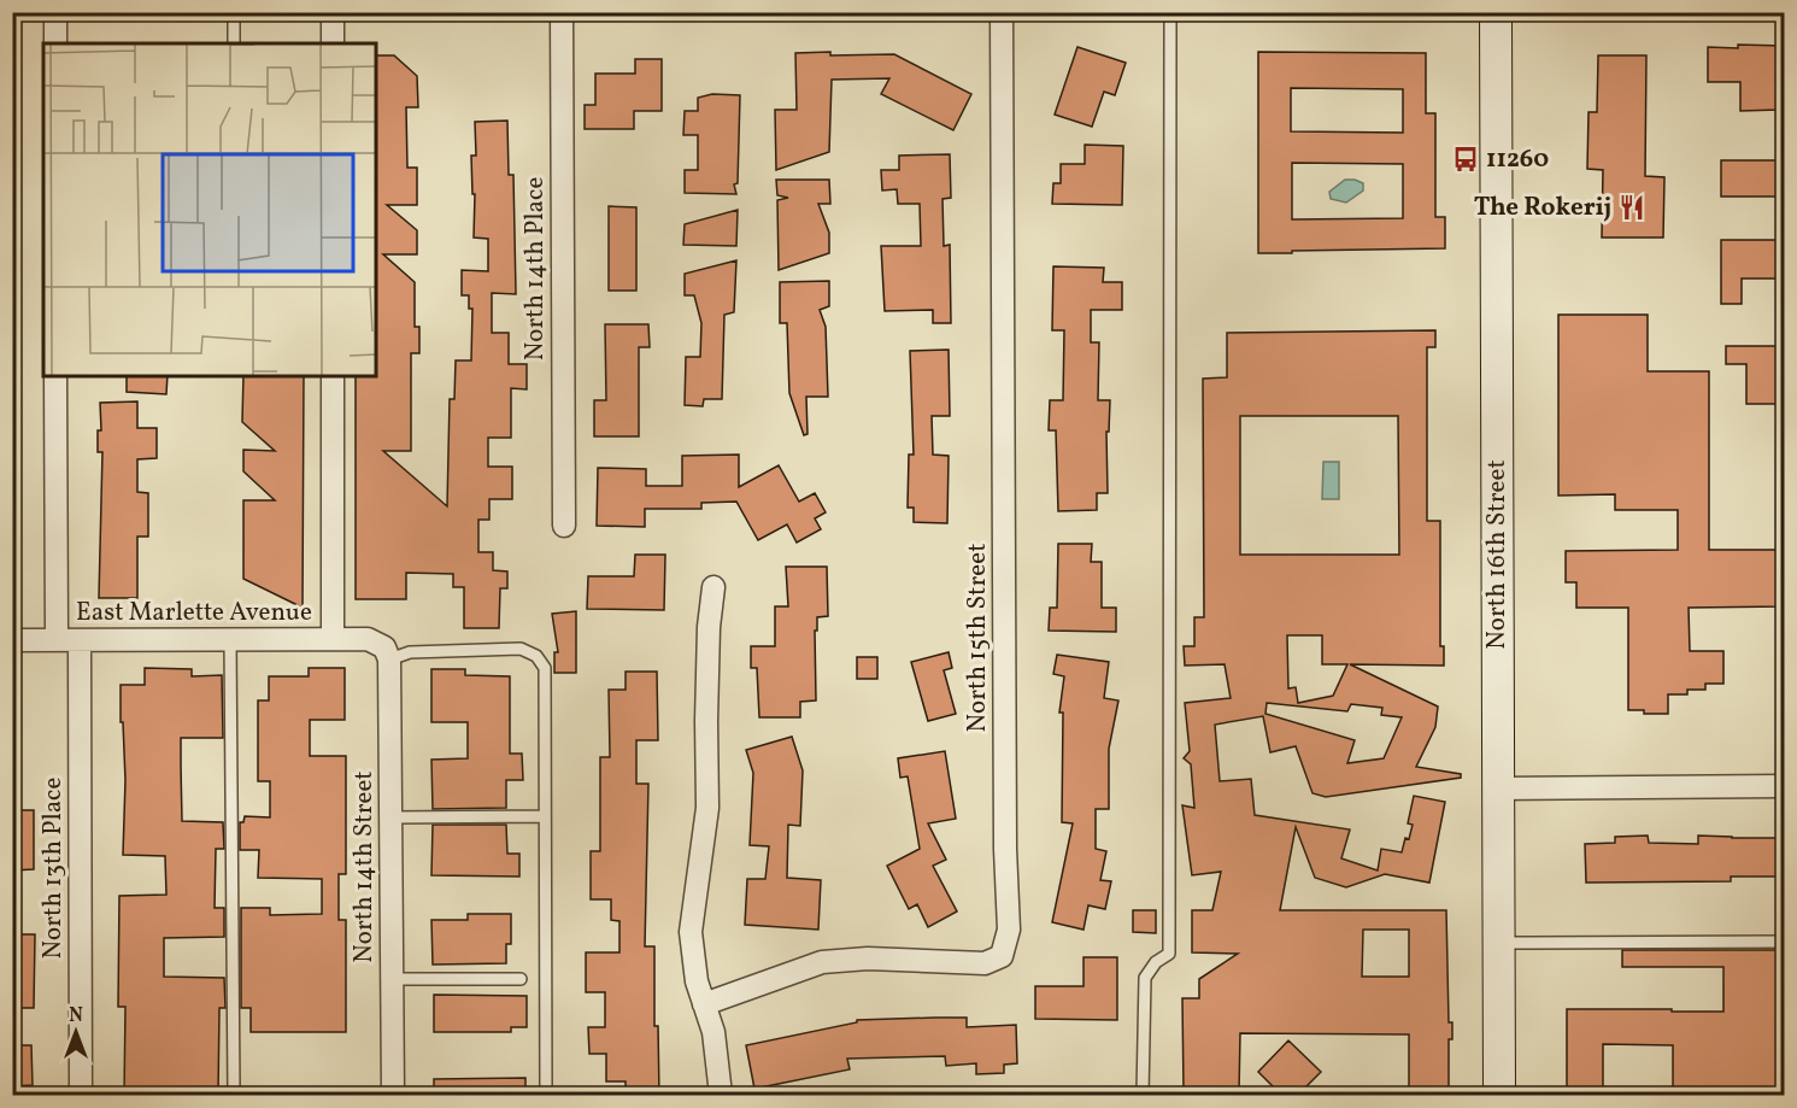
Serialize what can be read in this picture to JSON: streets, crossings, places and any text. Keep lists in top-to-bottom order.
{
  "streets": {
    "main road": ["North 16th Street"],
    "street": [
      "North 14th Place",
      "East Marlette Avenue",
      "North 15th Street",
      "North 14th Street",
      "North 13th Place"
    ]
  },
  "crossings": [
    ["East Marlette Avenue", "North 14th Street"],
    ["East Marlette Avenue", "North 13th Place"]
  ],
  "places": {
    "bus stop": ["11260"],
    "restaurant": ["The Rokerij"]
  },
  "north": "top"
}
